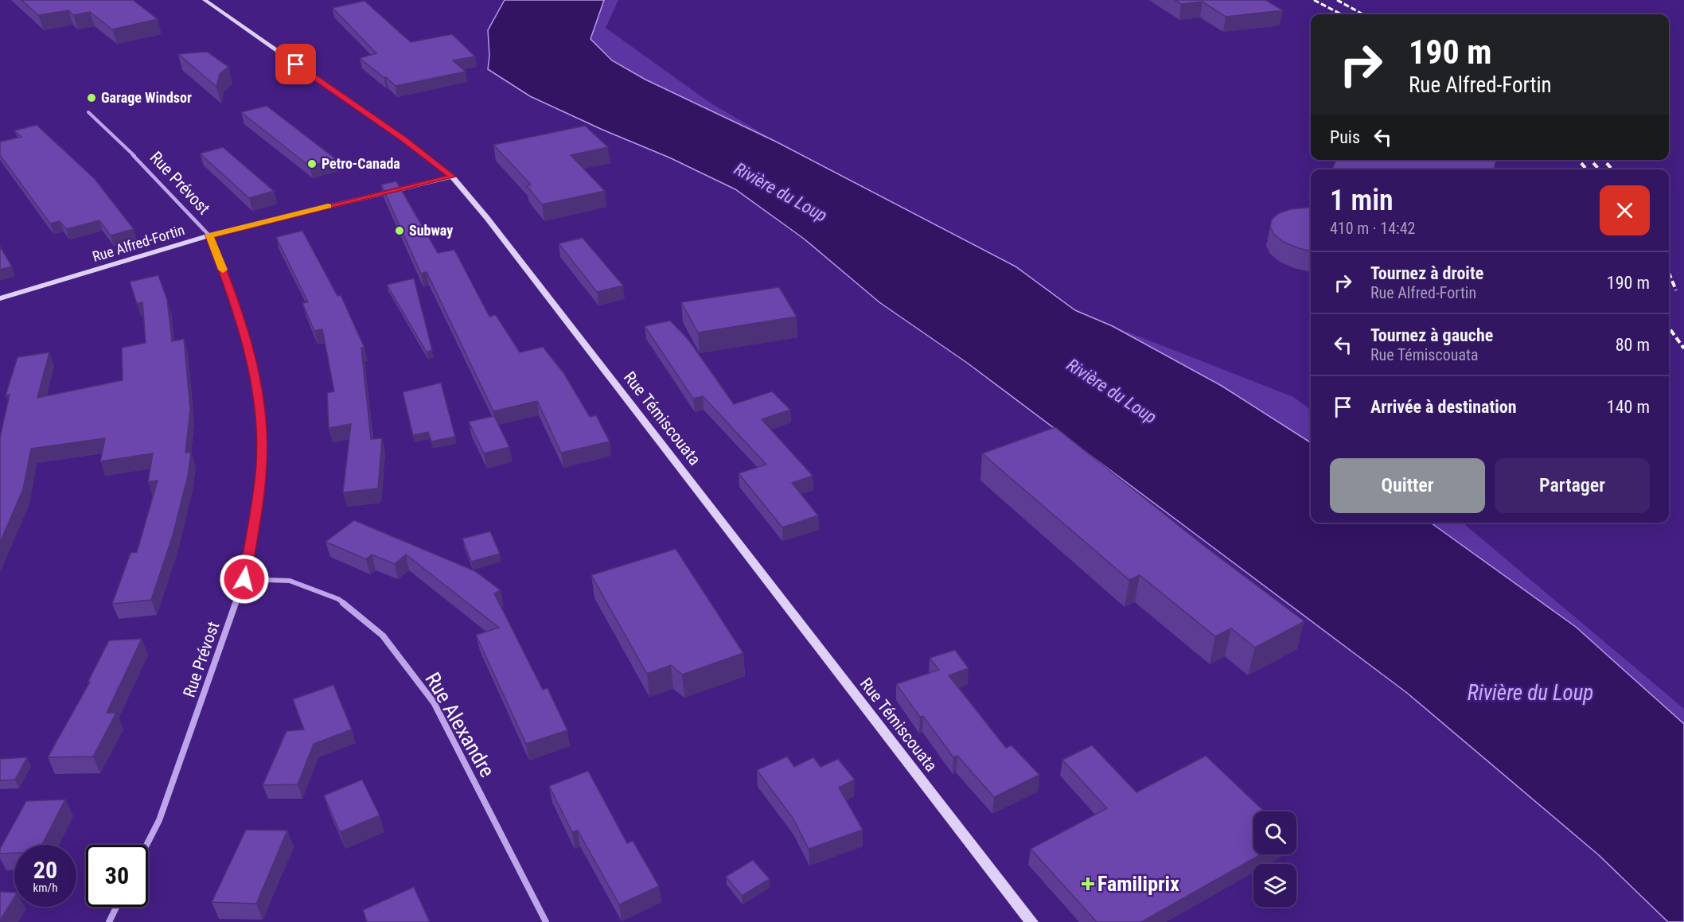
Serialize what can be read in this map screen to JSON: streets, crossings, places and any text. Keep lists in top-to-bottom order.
{
  "streets": {
    "main road": ["Rue Alfred-Fortin", "Rue Témiscouata"],
    "street": ["Rue Prévost", "Rue Alexandre"]
  },
  "crossings": [
    ["Rue Prévost", "Rue Alfred-Fortin"],
    ["Rue Prévost", "Rue Alexandre"],
    ["Rue Alfred-Fortin", "Rue Témiscouata"]
  ],
  "water": ["Rivière du Loup"],
  "places": {
    "other": ["Garage Windsor", "Petro-Canada", "Subway"],
    "health": ["Familiprix"]
  },
  "page": {
    "turn": ["190 m", "Rue Alfred-Fortin"],
    "then": "Puis",
    "heading": ["1 min", "410 m · 14:42"],
    "list": [
      {
        "name": "Tournez à droite",
        "note": "Rue Alfred-Fortin",
        "value": "190 m"
      },
      {
        "name": "Tournez à gauche",
        "note": "Rue Témiscouata",
        "value": "80 m"
      },
      {
        "name": "Arrivée à destination",
        "value": "140 m"
      }
    ],
    "buttons": ["Quitter", "Partager"],
    "speed": "20 km/h",
    "limit": "30"
  }
}
